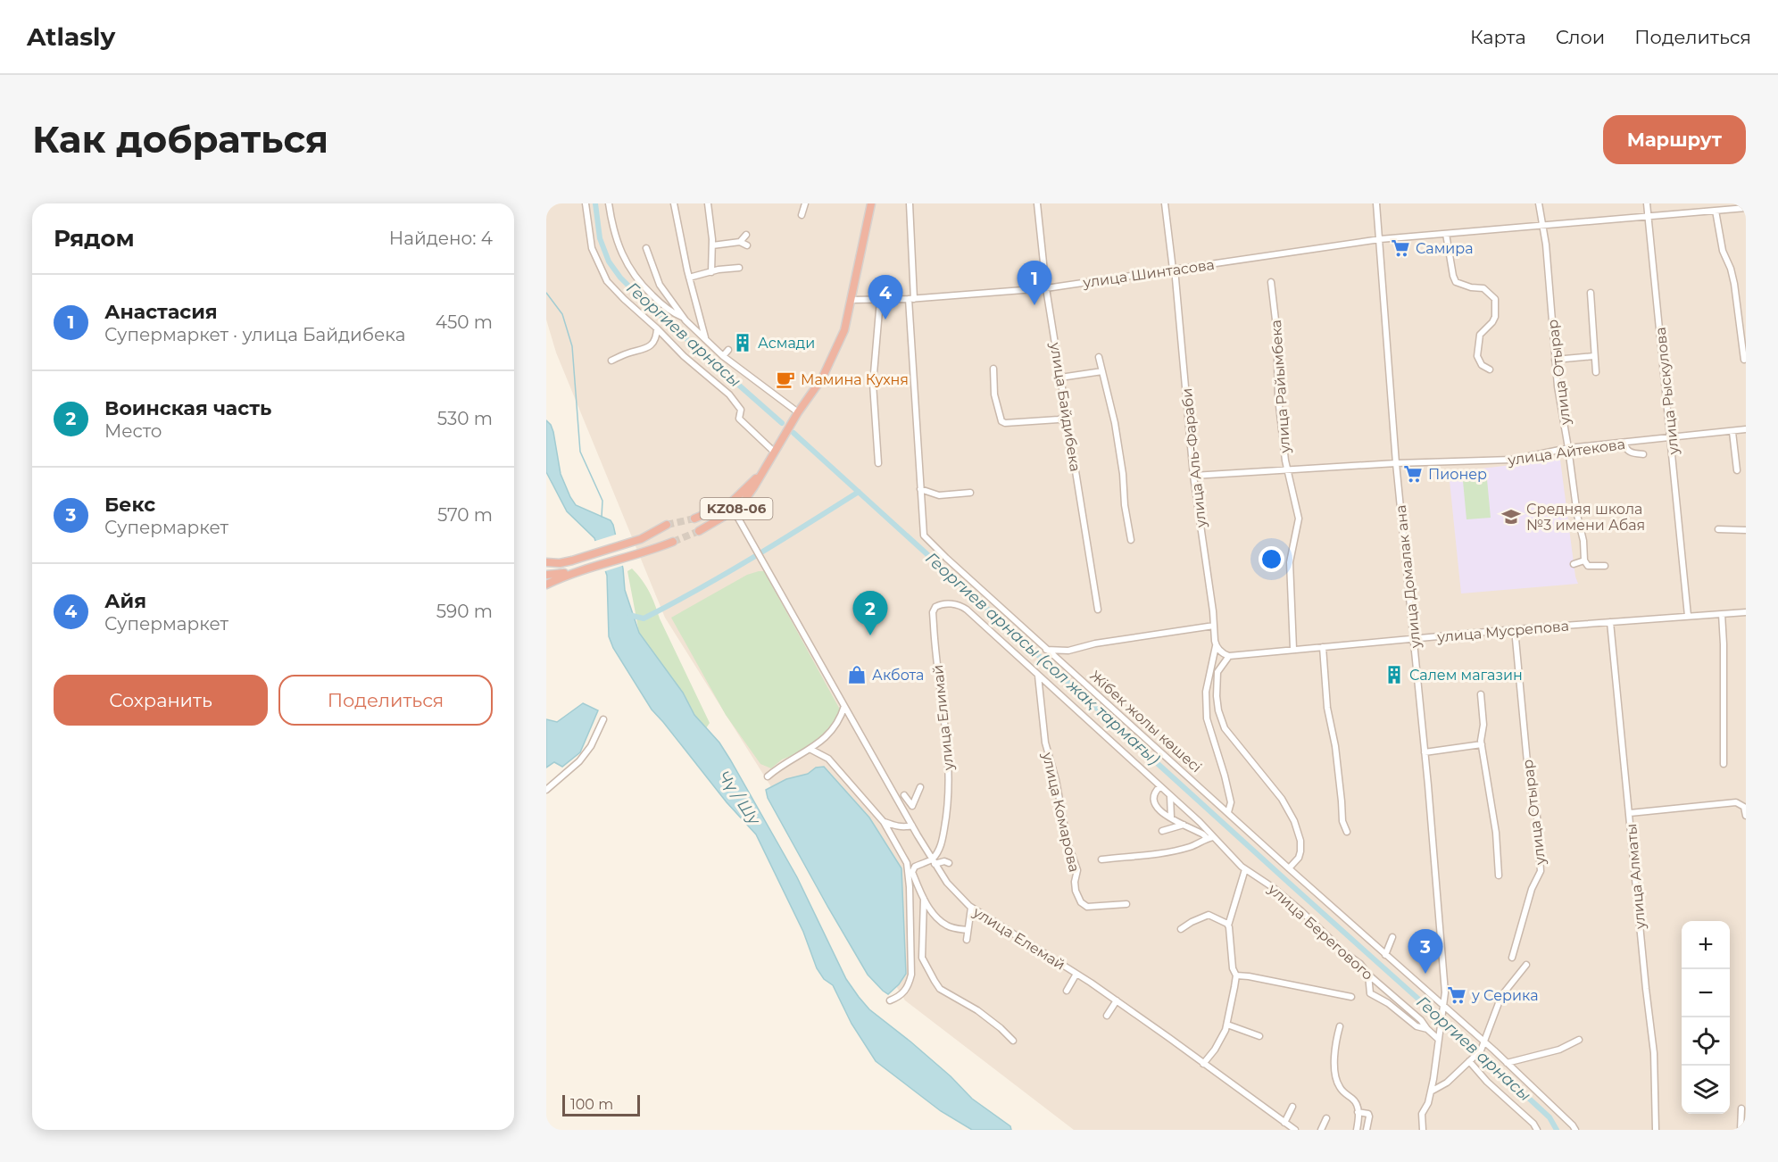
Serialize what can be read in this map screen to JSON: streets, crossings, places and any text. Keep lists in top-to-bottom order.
{
  "streets": {
    "highway": ["KZ08-06"],
    "street": [
      "улица Шинтасова",
      "улица Отырар",
      "улица Райымбека",
      "улица Рыскулова",
      "улица Байдибека",
      "улица Айтекова",
      "улица Аль-Фараби",
      "улица Домалак ана",
      "улица Мусрепова",
      "улица Елимай",
      "Жібек жолы көшесі",
      "улица Комарова",
      "улица Алматы",
      "улица Берегового",
      "улица Елемай"
    ]
  },
  "crossings": [
    ["улица Шинтасова", "улица Отырар"],
    ["улица Шинтасова", "улица Рыскулова"],
    ["улица Шинтасова", "улица Байдибека"],
    ["улица Шинтасова", "улица Аль-Фараби"],
    ["улица Шинтасова", "KZ08-06"],
    ["улица Шинтасова", "улица Домалак ана"],
    ["улица Отырар", "улица Айтекова"],
    ["улица Отырар", "улица Мусрепова"],
    ["улица Райымбека", "улица Айтекова"],
    ["улица Райымбека", "улица Мусрепова"],
    ["улица Рыскулова", "улица Айтекова"],
    ["улица Рыскулова", "улица Мусрепова"],
    ["улица Айтекова", "улица Аль-Фараби"],
    ["улица Айтекова", "улица Домалак ана"],
    ["улица Аль-Фараби", "Жібек жолы көшесі"],
    ["KZ08-06", "улица Елемай"],
    ["улица Домалак ана", "улица Мусрепова"],
    ["улица Домалак ана", "улица Берегового"],
    ["улица Мусрепова", "улица Алматы"],
    ["улица Елимай", "улица Берегового"],
    ["улица Елимай", "улица Елемай"],
    ["улица Комарова", "улица Берегового"]
  ],
  "water": ["Георгиев арнасы", "Георгиев арнасы (сол жақ тармағы)", "Чү / Шу"],
  "places": {
    "supermarket": ["Самира", "Пионер", "у Серика"],
    "building": ["Асмади", "Салем магазин"],
    "cafe": ["Мамина Кухня"],
    "school or university": ["Средняя школа №3 имени Абая"],
    "shop": ["Акбота"]
  },
  "scale_bar": "100 m",
  "page": {
    "header": "Atlasly",
    "nav": ["Карта", "Слои", "Поделиться"],
    "buttons": [
      "Маршрут",
      ["Сохранить", "Поделиться"]
    ],
    "title": "Как добраться",
    "heading": ["Рядом", "Найдено: 4"],
    "pins": [
      "1",
      "4",
      "2",
      "3"
    ],
    "list": [
      {
        "mark": "1",
        "name": "Анастасия",
        "note": "Супермаркет · улица Байдибека",
        "value": "450 m"
      },
      {
        "mark": "2",
        "name": "Воинская часть",
        "note": "Место",
        "value": "530 m"
      },
      {
        "mark": "3",
        "name": "Бекс",
        "note": "Супермаркет",
        "value": "570 m"
      },
      {
        "mark": "4",
        "name": "Айя",
        "note": "Супермаркет",
        "value": "590 m"
      }
    ],
    "map_buttons": ["+", "−"],
    "scale": "100 m"
  }
}
